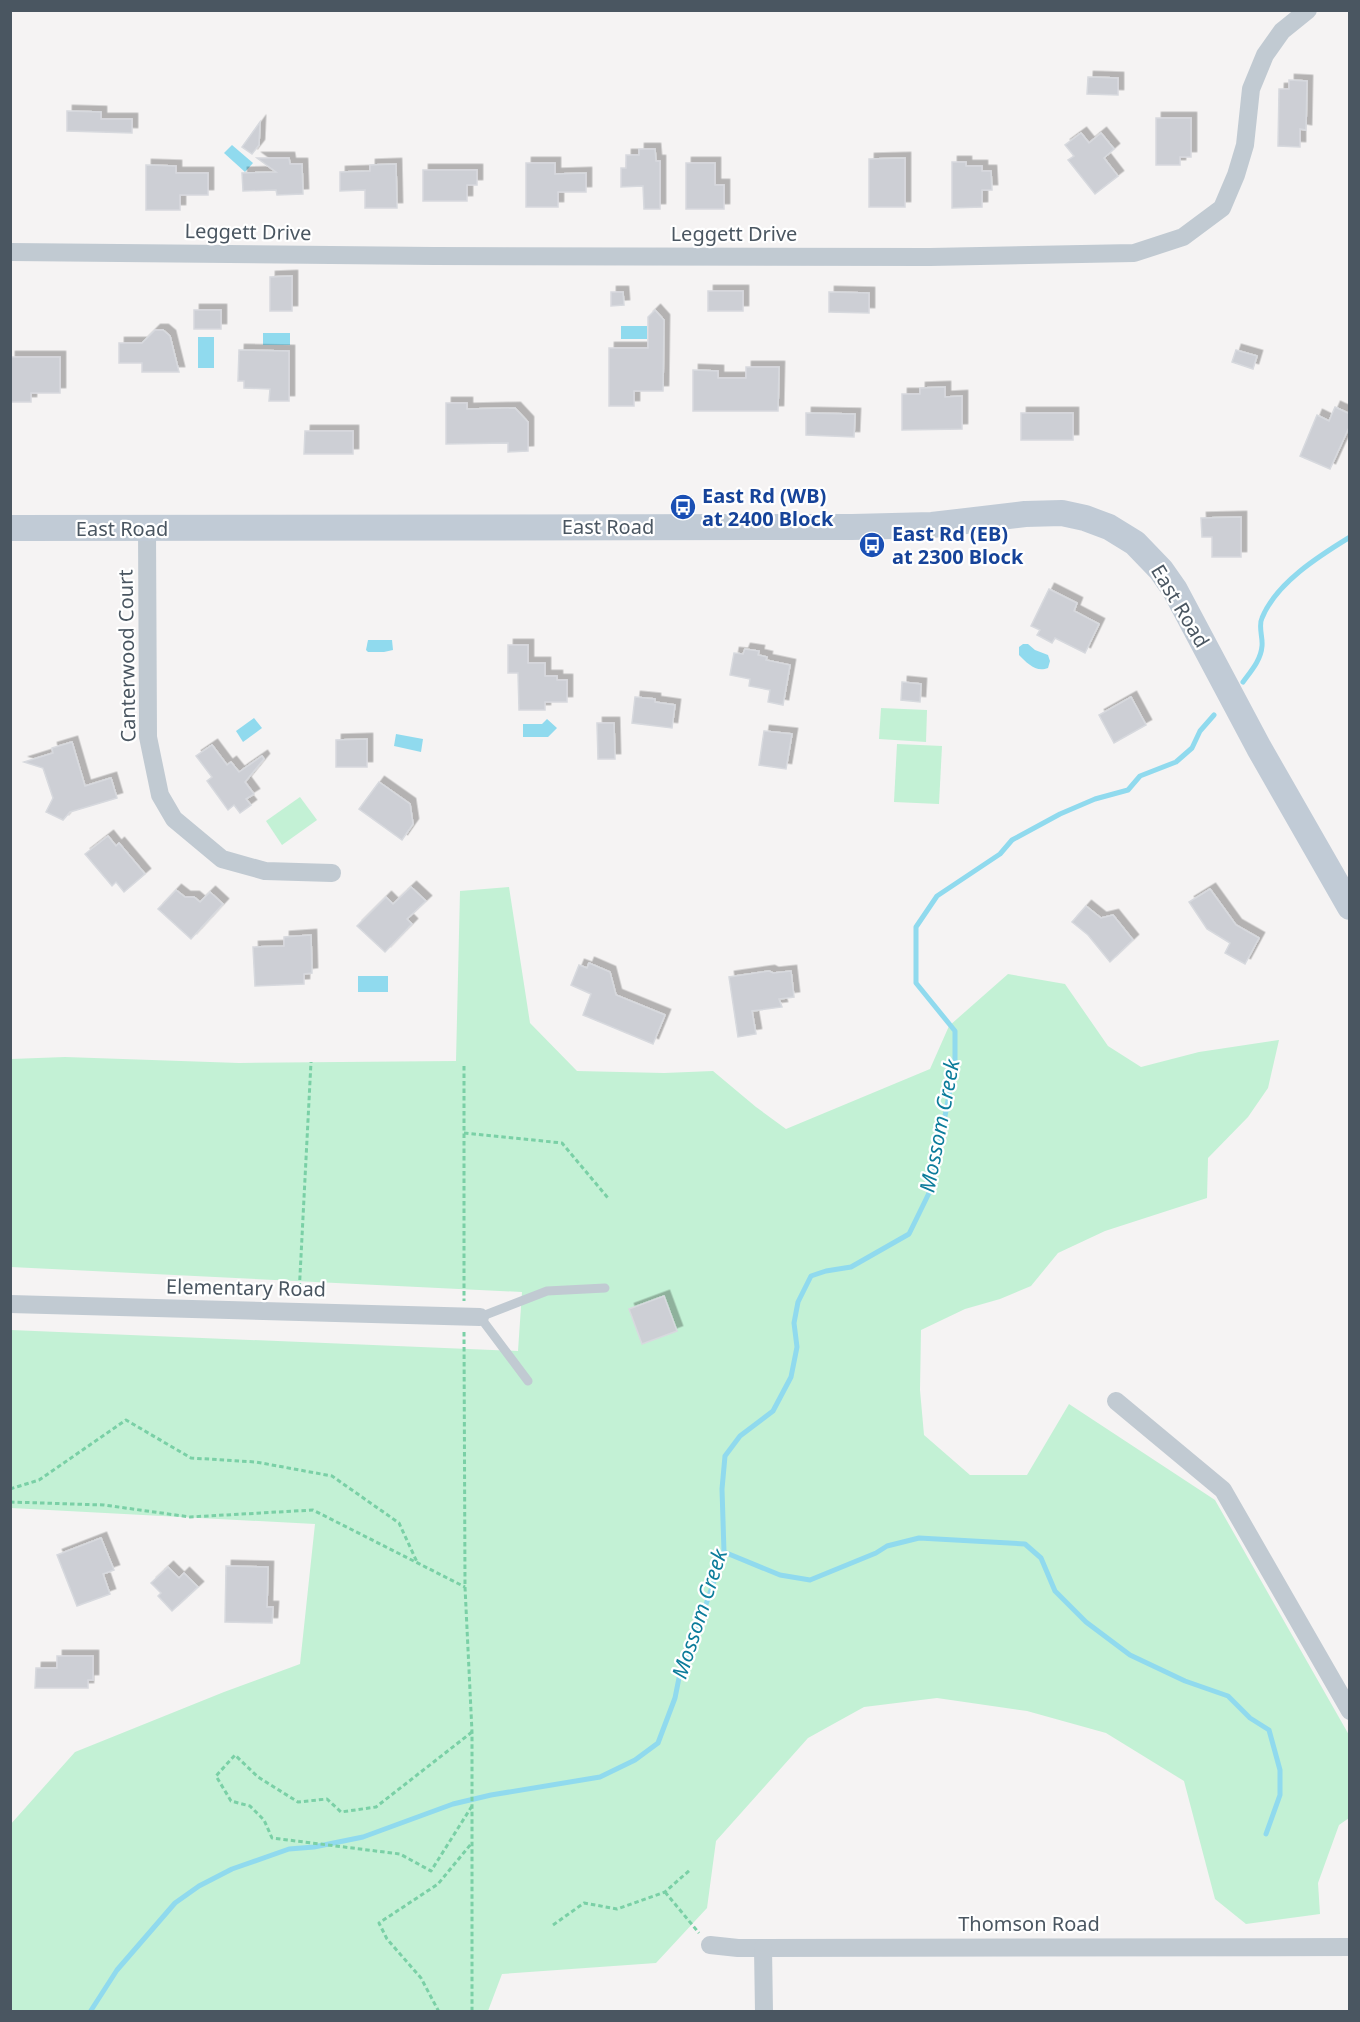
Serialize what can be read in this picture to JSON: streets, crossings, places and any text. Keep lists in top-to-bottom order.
{
  "streets": {
    "main road": ["East Road"],
    "street": [
      "Leggett Drive",
      "Canterwood Court",
      "Elementary Road",
      "Thomson Road"
    ]
  },
  "crossings": [
    ["East Road", "Canterwood Court"]
  ],
  "water": ["Mossom Creek"],
  "places": {
    "bus stop": ["East Rd (WB) at 2400 Block", "East Rd (EB) at 2300 Block"]
  }
}
